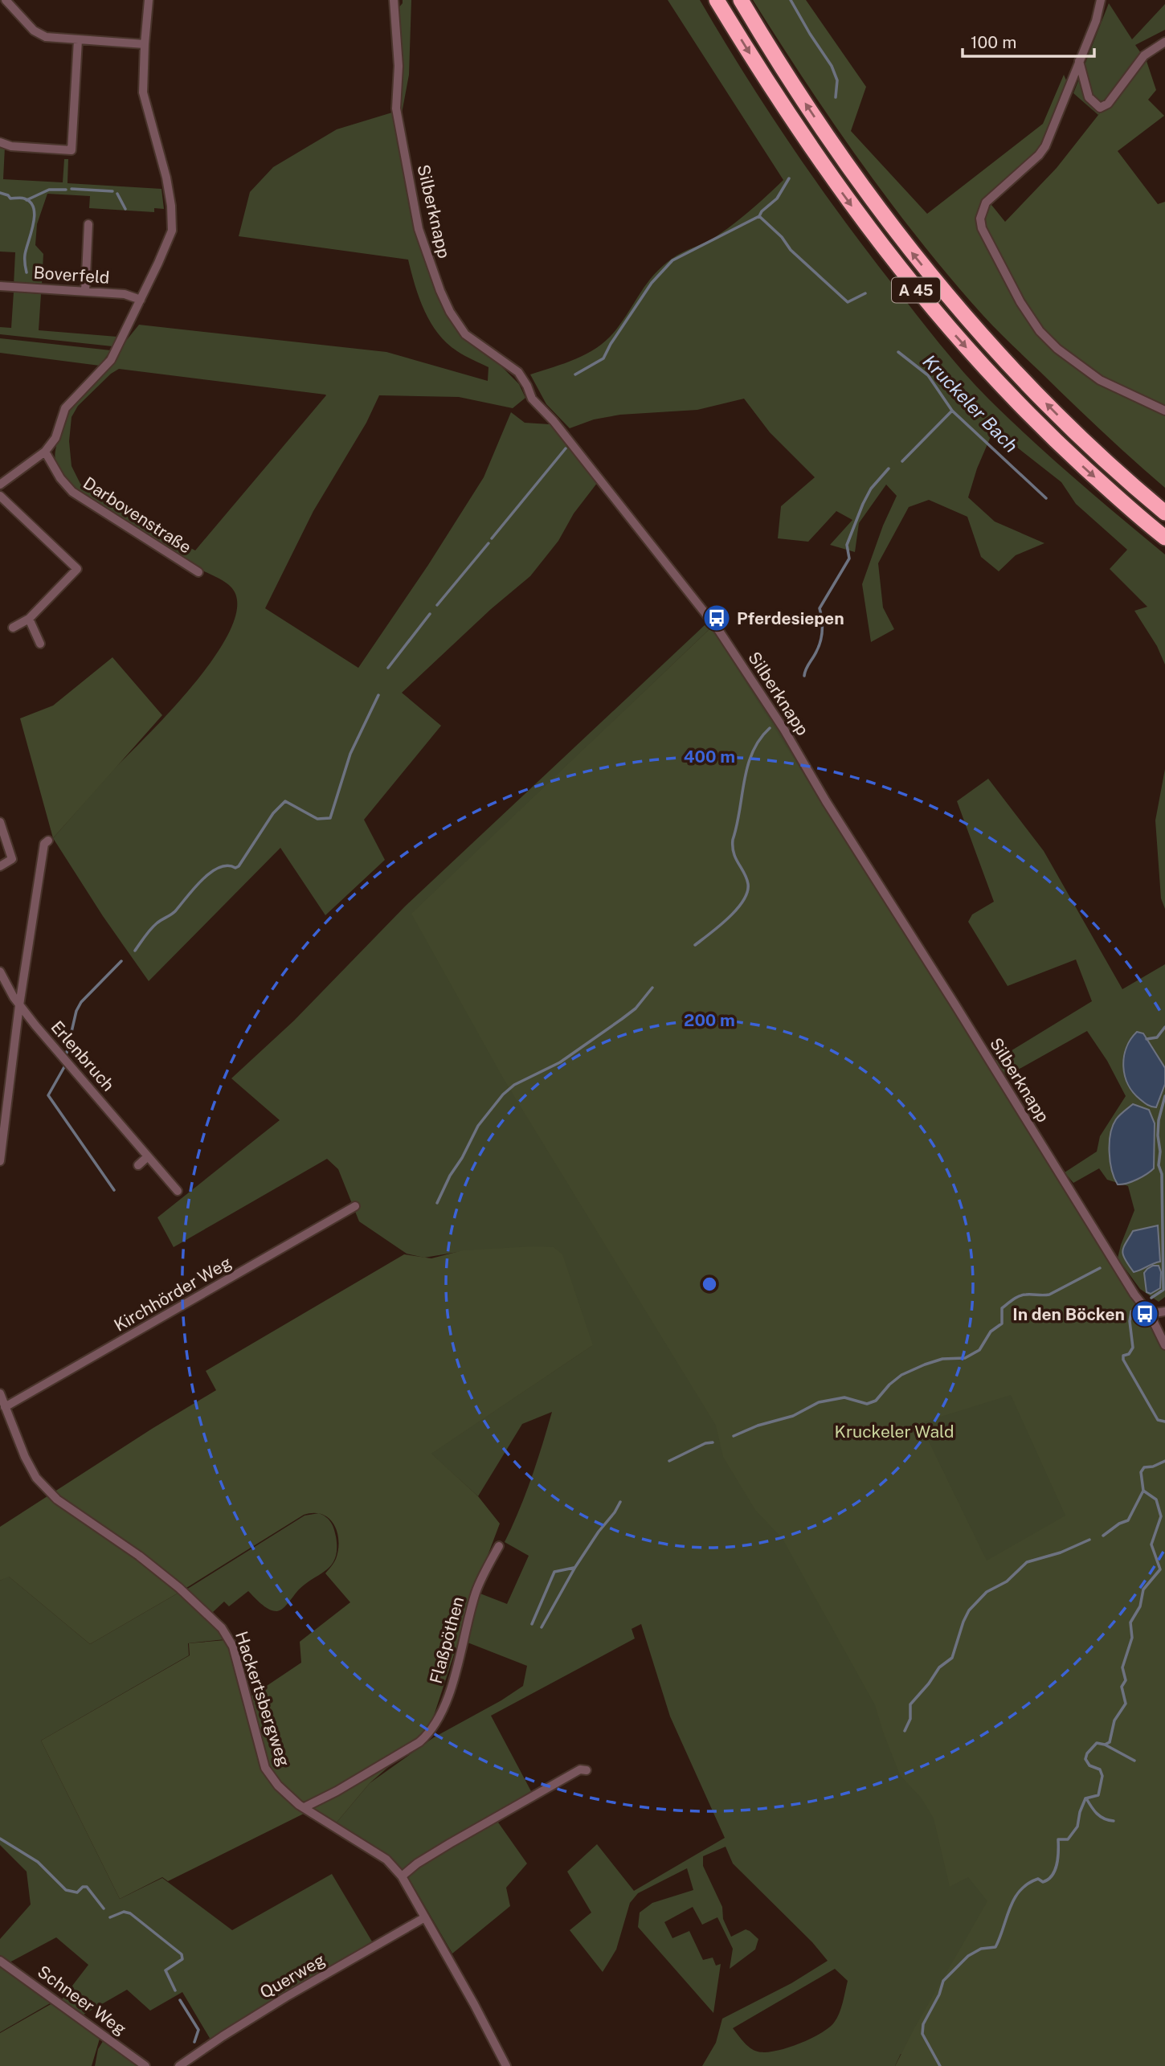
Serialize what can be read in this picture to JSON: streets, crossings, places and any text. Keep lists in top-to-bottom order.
{
  "streets": {
    "highway": ["A 45"],
    "street": [
      "Silberknapp",
      "Boverfeld",
      "Darbovenstraße",
      "Erlenbruch",
      "Kirchhörder Weg",
      "Flaßpöthen",
      "Hackertsbergweg",
      "Querweg",
      "Schneer Weg"
    ]
  },
  "crossings": [
    ["Kirchhörder Weg", "Hackertsbergweg"],
    ["Flaßpöthen", "Hackertsbergweg"],
    ["Hackertsbergweg", "Querweg"]
  ],
  "water": ["Kruckeler Bach"],
  "parks": ["Kruckeler Wald"],
  "places": {
    "bus stop": ["Pferdesiepen", "In den Böcken"]
  },
  "scale_bar": "100 m",
  "rings": ["400 m", "200 m"]
}
